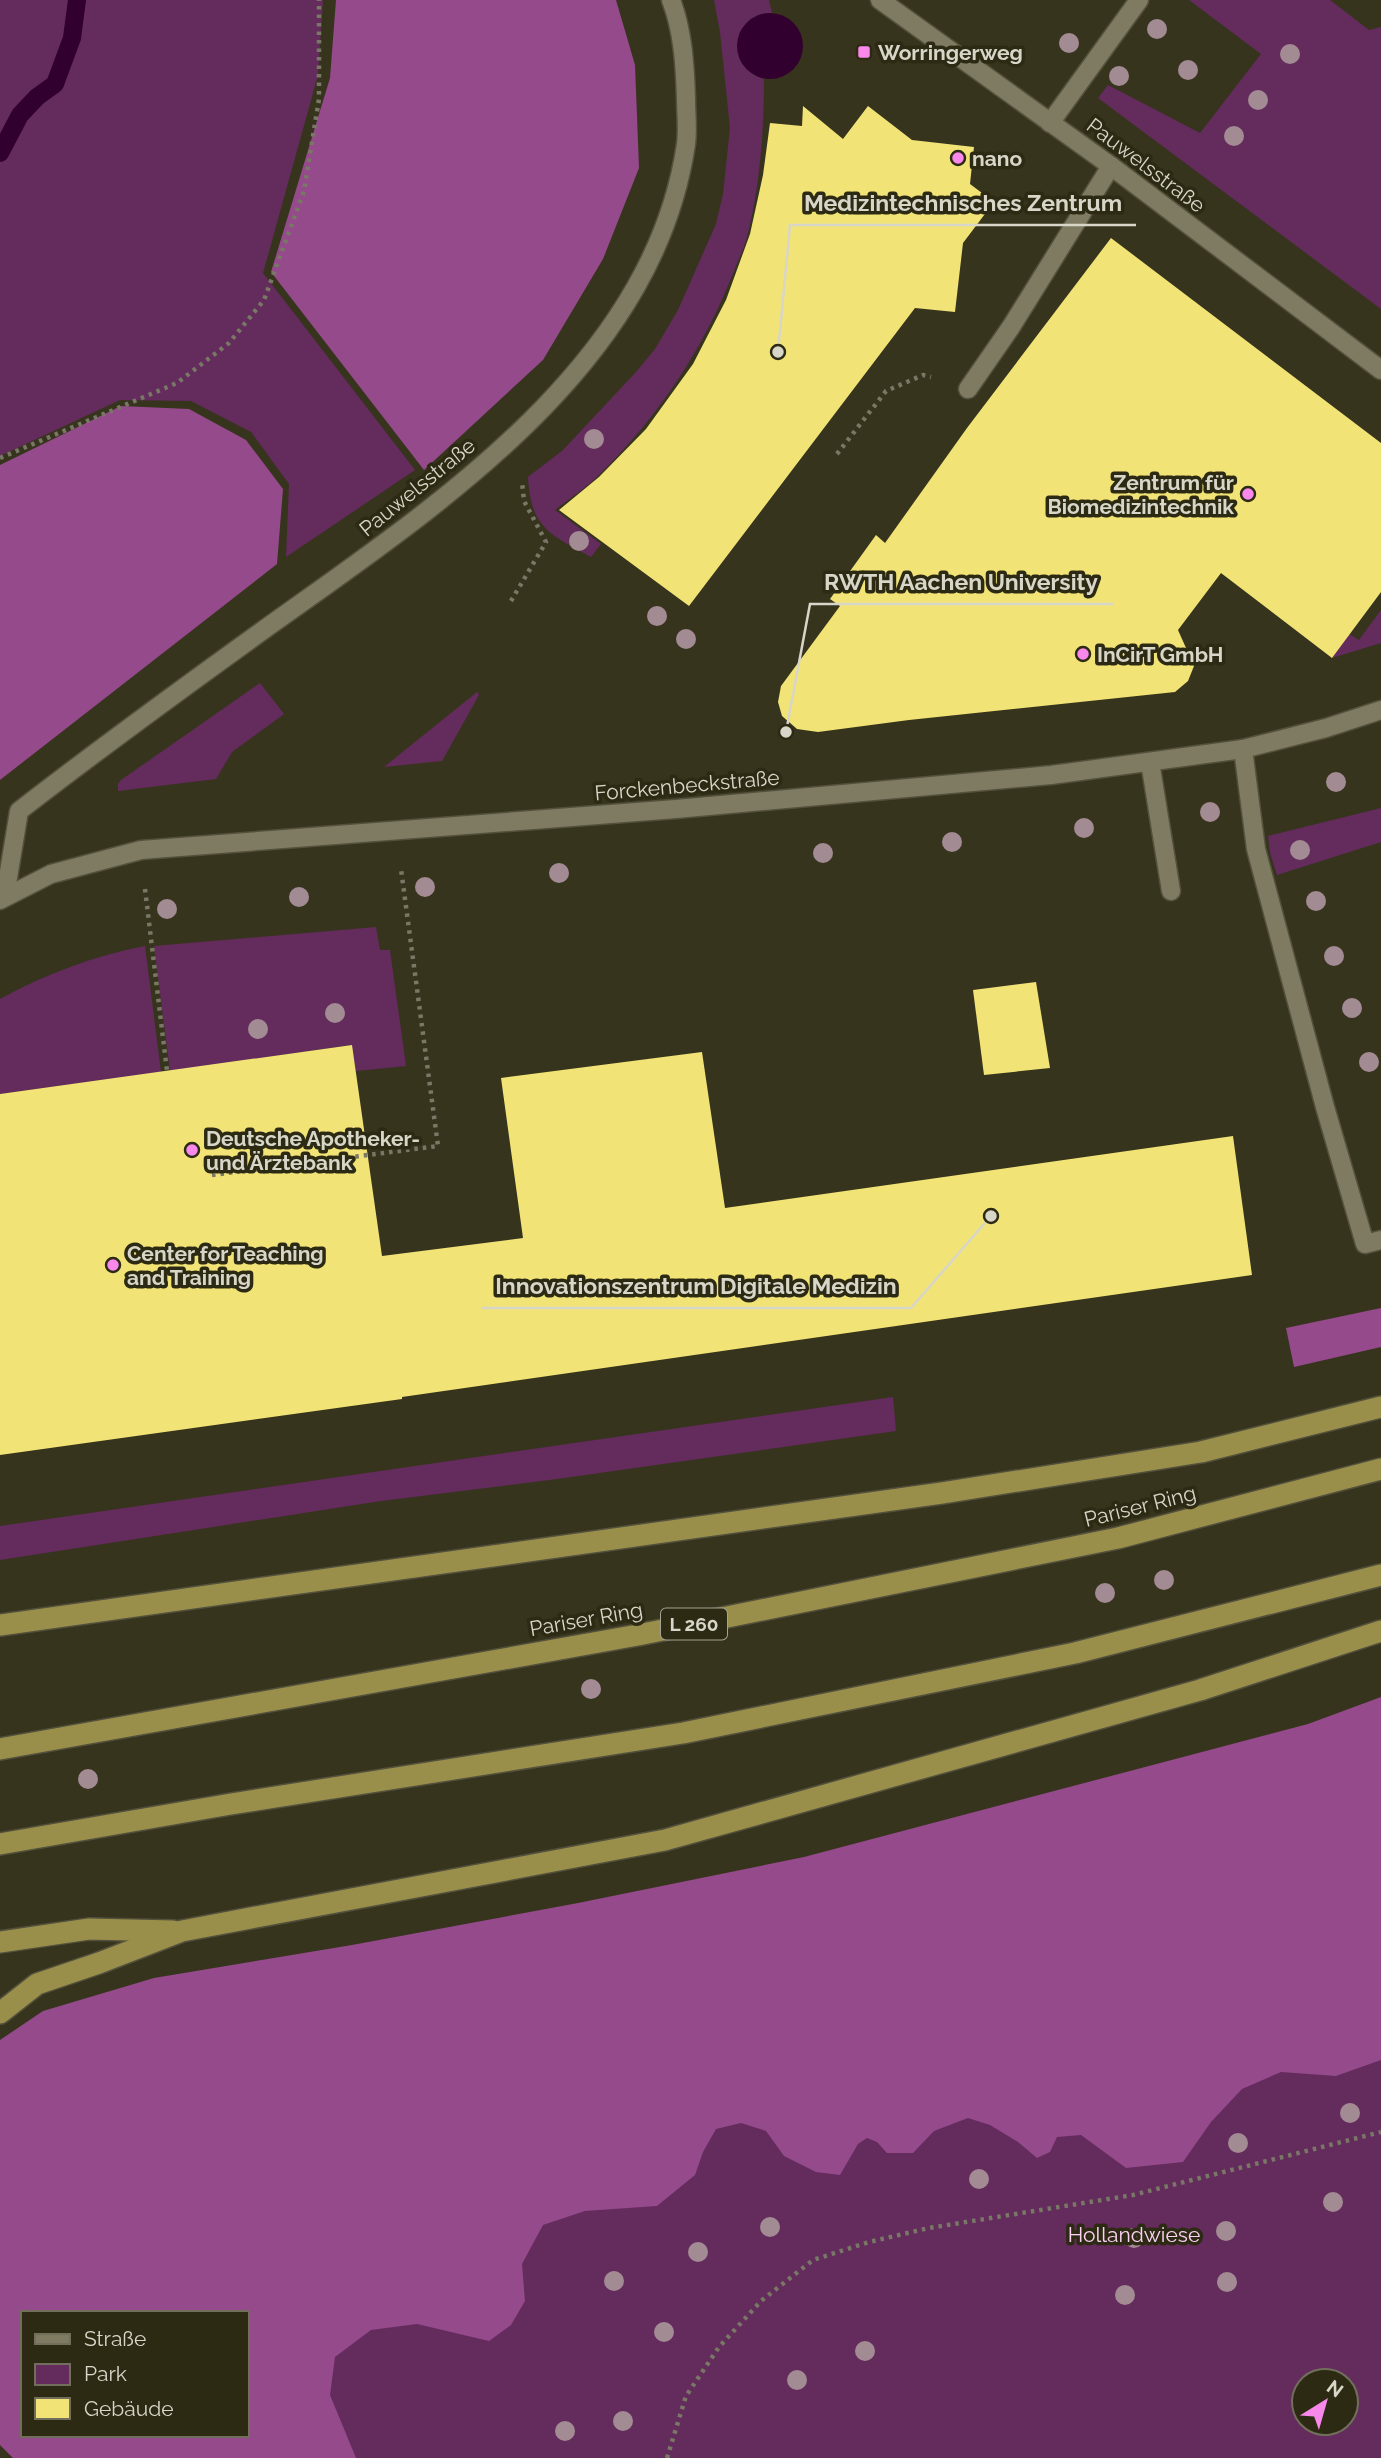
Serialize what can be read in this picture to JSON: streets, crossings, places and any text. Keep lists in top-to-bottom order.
{
  "streets": {
    "highway": ["Pariser Ring", "L 260"],
    "street": ["Pauwelsstraße", "Forckenbeckstraße"]
  },
  "crossings": [
    ["Pauwelsstraße", "Forckenbeckstraße"]
  ],
  "parks": ["Hollandwiese"],
  "places": {
    "transit": ["Worringerweg"],
    "other": [
      "nano",
      "Medizintechnisches Zentrum",
      "Zentrum für Biomedizintechnik",
      "InCirT GmbH",
      "RWTH Aachen University",
      "Deutsche Apotheker- und Ärztebank",
      "Innovationszentrum Digitale Medizin",
      "Center for Teaching and Training"
    ]
  },
  "legend": ["Straße", "Park", "Gebäude"],
  "north": "top right"
}
